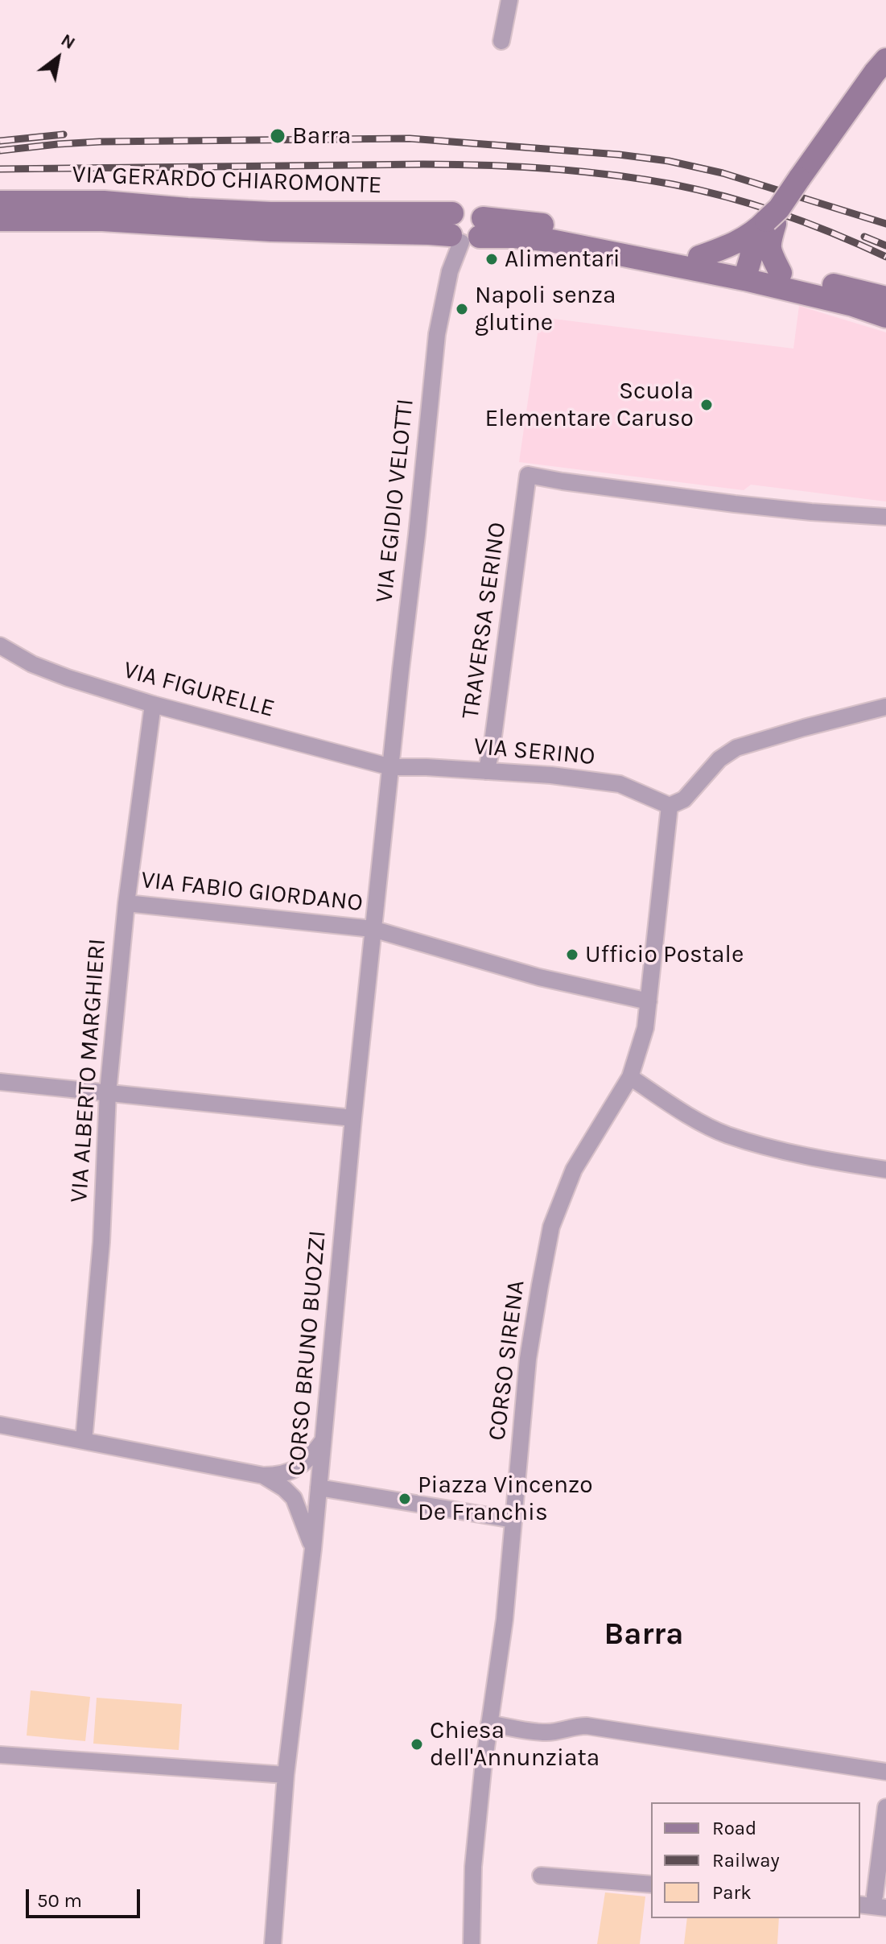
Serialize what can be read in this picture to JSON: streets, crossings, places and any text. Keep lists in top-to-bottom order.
{
  "streets": {
    "street": [
      "VIA GERARDO CHIAROMONTE",
      "VIA EGIDIO VELOTTI",
      "TRAVERSA SERINO",
      "VIA FIGURELLE",
      "VIA SERINO",
      "VIA FABIO GIORDANO",
      "VIA ALBERTO MARGHIERI",
      "CORSO BRUNO BUOZZI",
      "CORSO SIRENA"
    ]
  },
  "crossings": [
    ["VIA GERARDO CHIAROMONTE", "VIA EGIDIO VELOTTI"],
    ["VIA EGIDIO VELOTTI", "VIA FIGURELLE"],
    ["VIA EGIDIO VELOTTI", "VIA SERINO"],
    ["VIA EGIDIO VELOTTI", "CORSO BRUNO BUOZZI"],
    ["TRAVERSA SERINO", "VIA SERINO"],
    ["VIA FIGURELLE", "VIA SERINO"],
    ["VIA FIGURELLE", "VIA ALBERTO MARGHIERI"],
    ["VIA FIGURELLE", "CORSO BRUNO BUOZZI"],
    ["VIA SERINO", "CORSO BRUNO BUOZZI"],
    ["VIA SERINO", "CORSO SIRENA"],
    ["VIA FABIO GIORDANO", "VIA ALBERTO MARGHIERI"],
    ["VIA FABIO GIORDANO", "CORSO BRUNO BUOZZI"],
    ["VIA FABIO GIORDANO", "CORSO SIRENA"]
  ],
  "districts": ["Barra"],
  "places": [
    "Barra",
    "Alimentari",
    "Napoli senza glutine",
    "Scuola Elementare Caruso",
    "Ufficio Postale",
    "Piazza Vincenzo De Franchis",
    "Chiesa dell'Annunziata"
  ],
  "legend": ["Road", "Railway", "Park"],
  "scale_bar": "50 m",
  "north": "top right"
}
